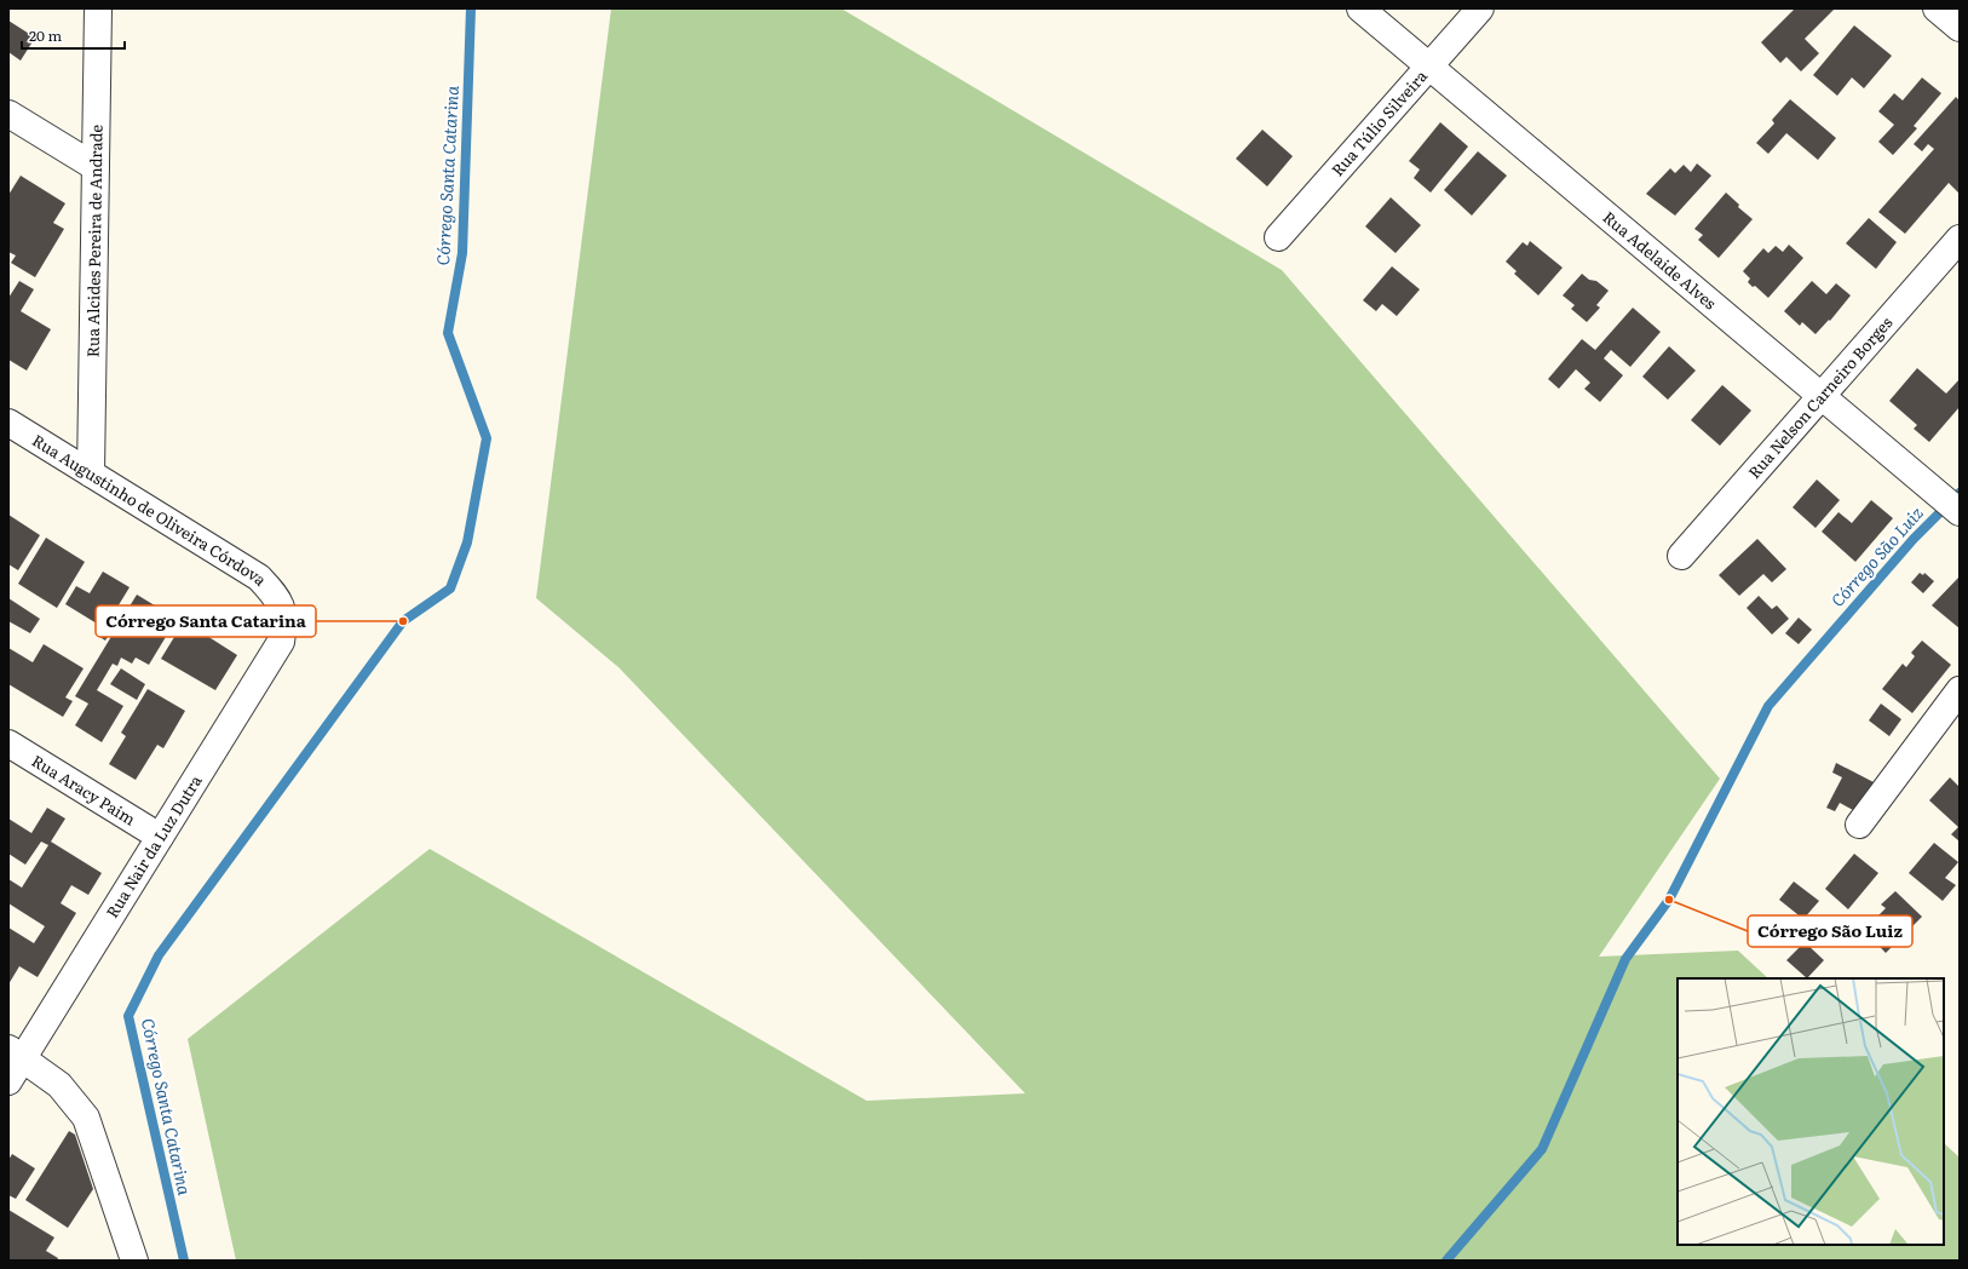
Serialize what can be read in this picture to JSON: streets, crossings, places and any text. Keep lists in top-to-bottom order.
{
  "streets": {
    "street": [
      "Rua Túlio Silveira",
      "Rua Alcides Pereira de Andrade",
      "Rua Adelaide Alves",
      "Rua Nelson Carneiro Borges",
      "Rua Augustinho de Oliveira Córdova",
      "Rua Aracy Paim",
      "Rua Nair da Luz Dutra"
    ]
  },
  "crossings": [
    ["Rua Túlio Silveira", "Rua Adelaide Alves"],
    ["Rua Alcides Pereira de Andrade", "Rua Augustinho de Oliveira Córdova"],
    ["Rua Adelaide Alves", "Rua Nelson Carneiro Borges"],
    ["Rua Augustinho de Oliveira Córdova", "Rua Nair da Luz Dutra"],
    ["Rua Aracy Paim", "Rua Nair da Luz Dutra"]
  ],
  "water": ["Córrego Santa Catarina", "Córrego São Luiz"],
  "places": ["Córrego Santa Catarina", "Córrego São Luiz"],
  "scale_bar": "20 m"
}
